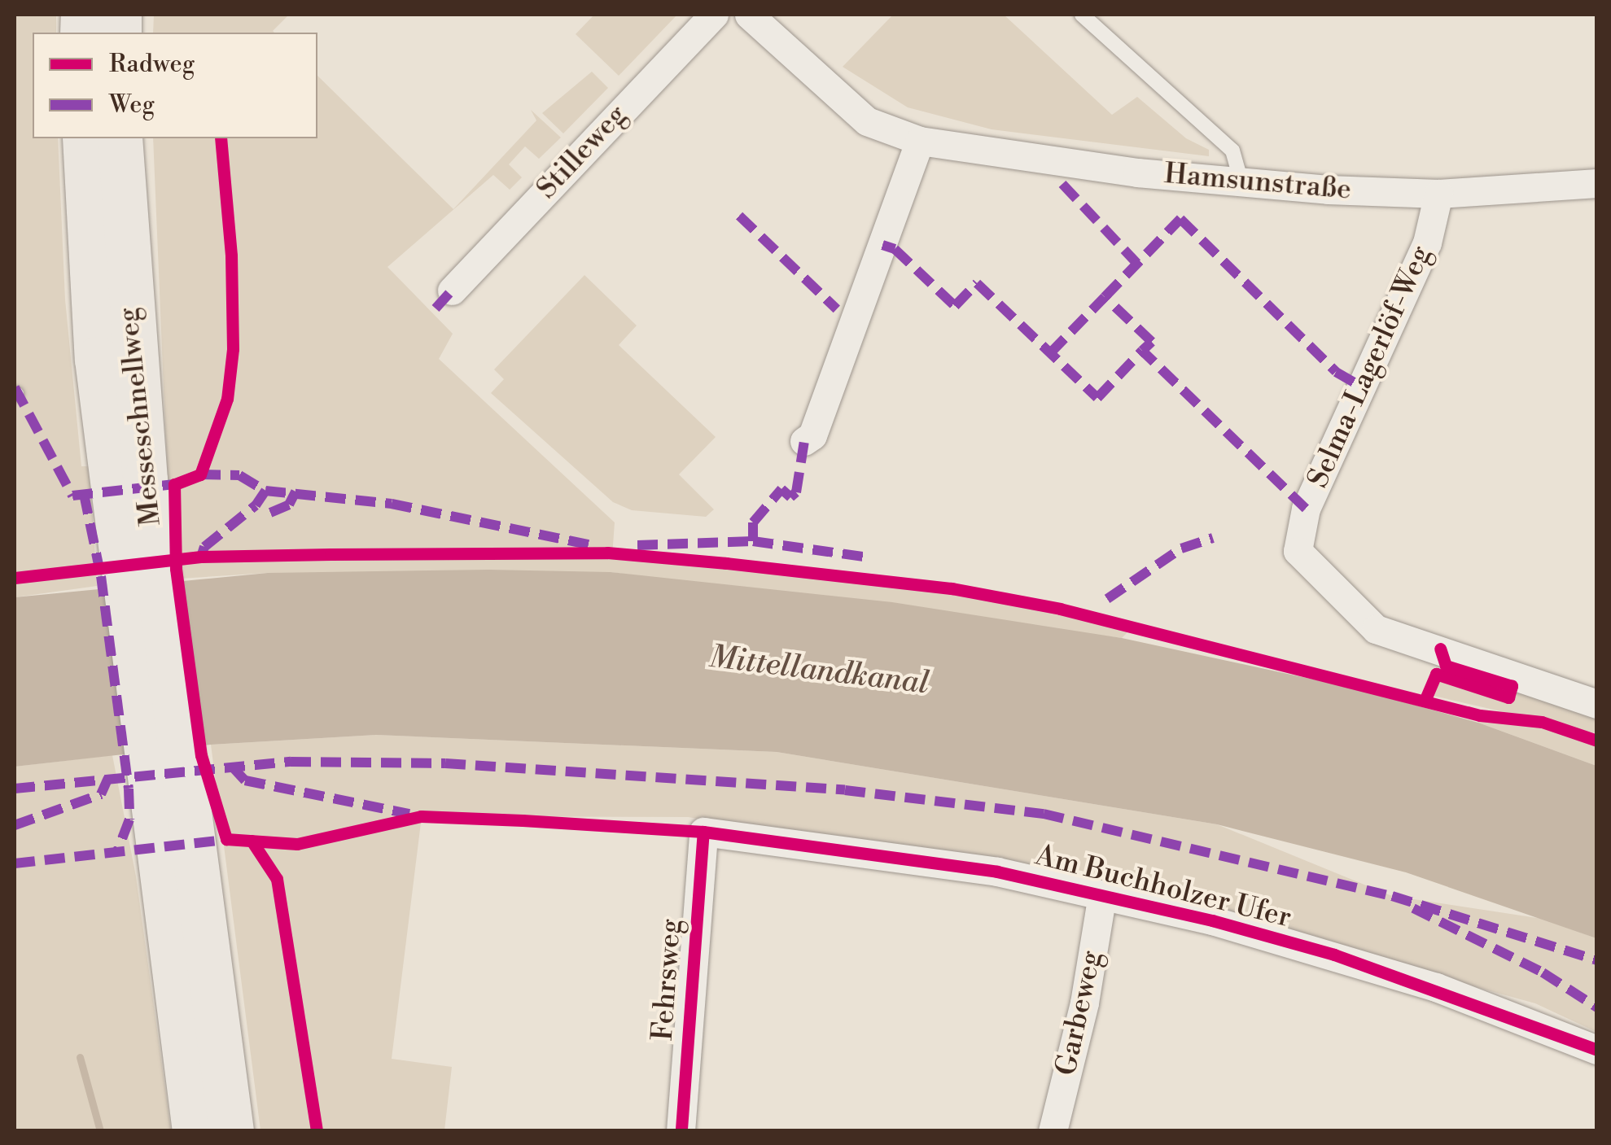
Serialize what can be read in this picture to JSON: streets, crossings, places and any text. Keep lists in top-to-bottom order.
{
  "streets": {
    "highway": ["Messeschnellweg"],
    "street": [
      "Stilleweg",
      "Hamsunstraße",
      "Selma-Lagerlöf-Weg",
      "Am Buchholzer Ufer",
      "Fehrsweg",
      "Garbeweg"
    ]
  },
  "crossings": [
    ["Hamsunstraße", "Selma-Lagerlöf-Weg"],
    ["Am Buchholzer Ufer", "Fehrsweg"],
    ["Am Buchholzer Ufer", "Garbeweg"]
  ],
  "water": ["Mittellandkanal"],
  "legend": ["Radweg", "Weg"]
}
